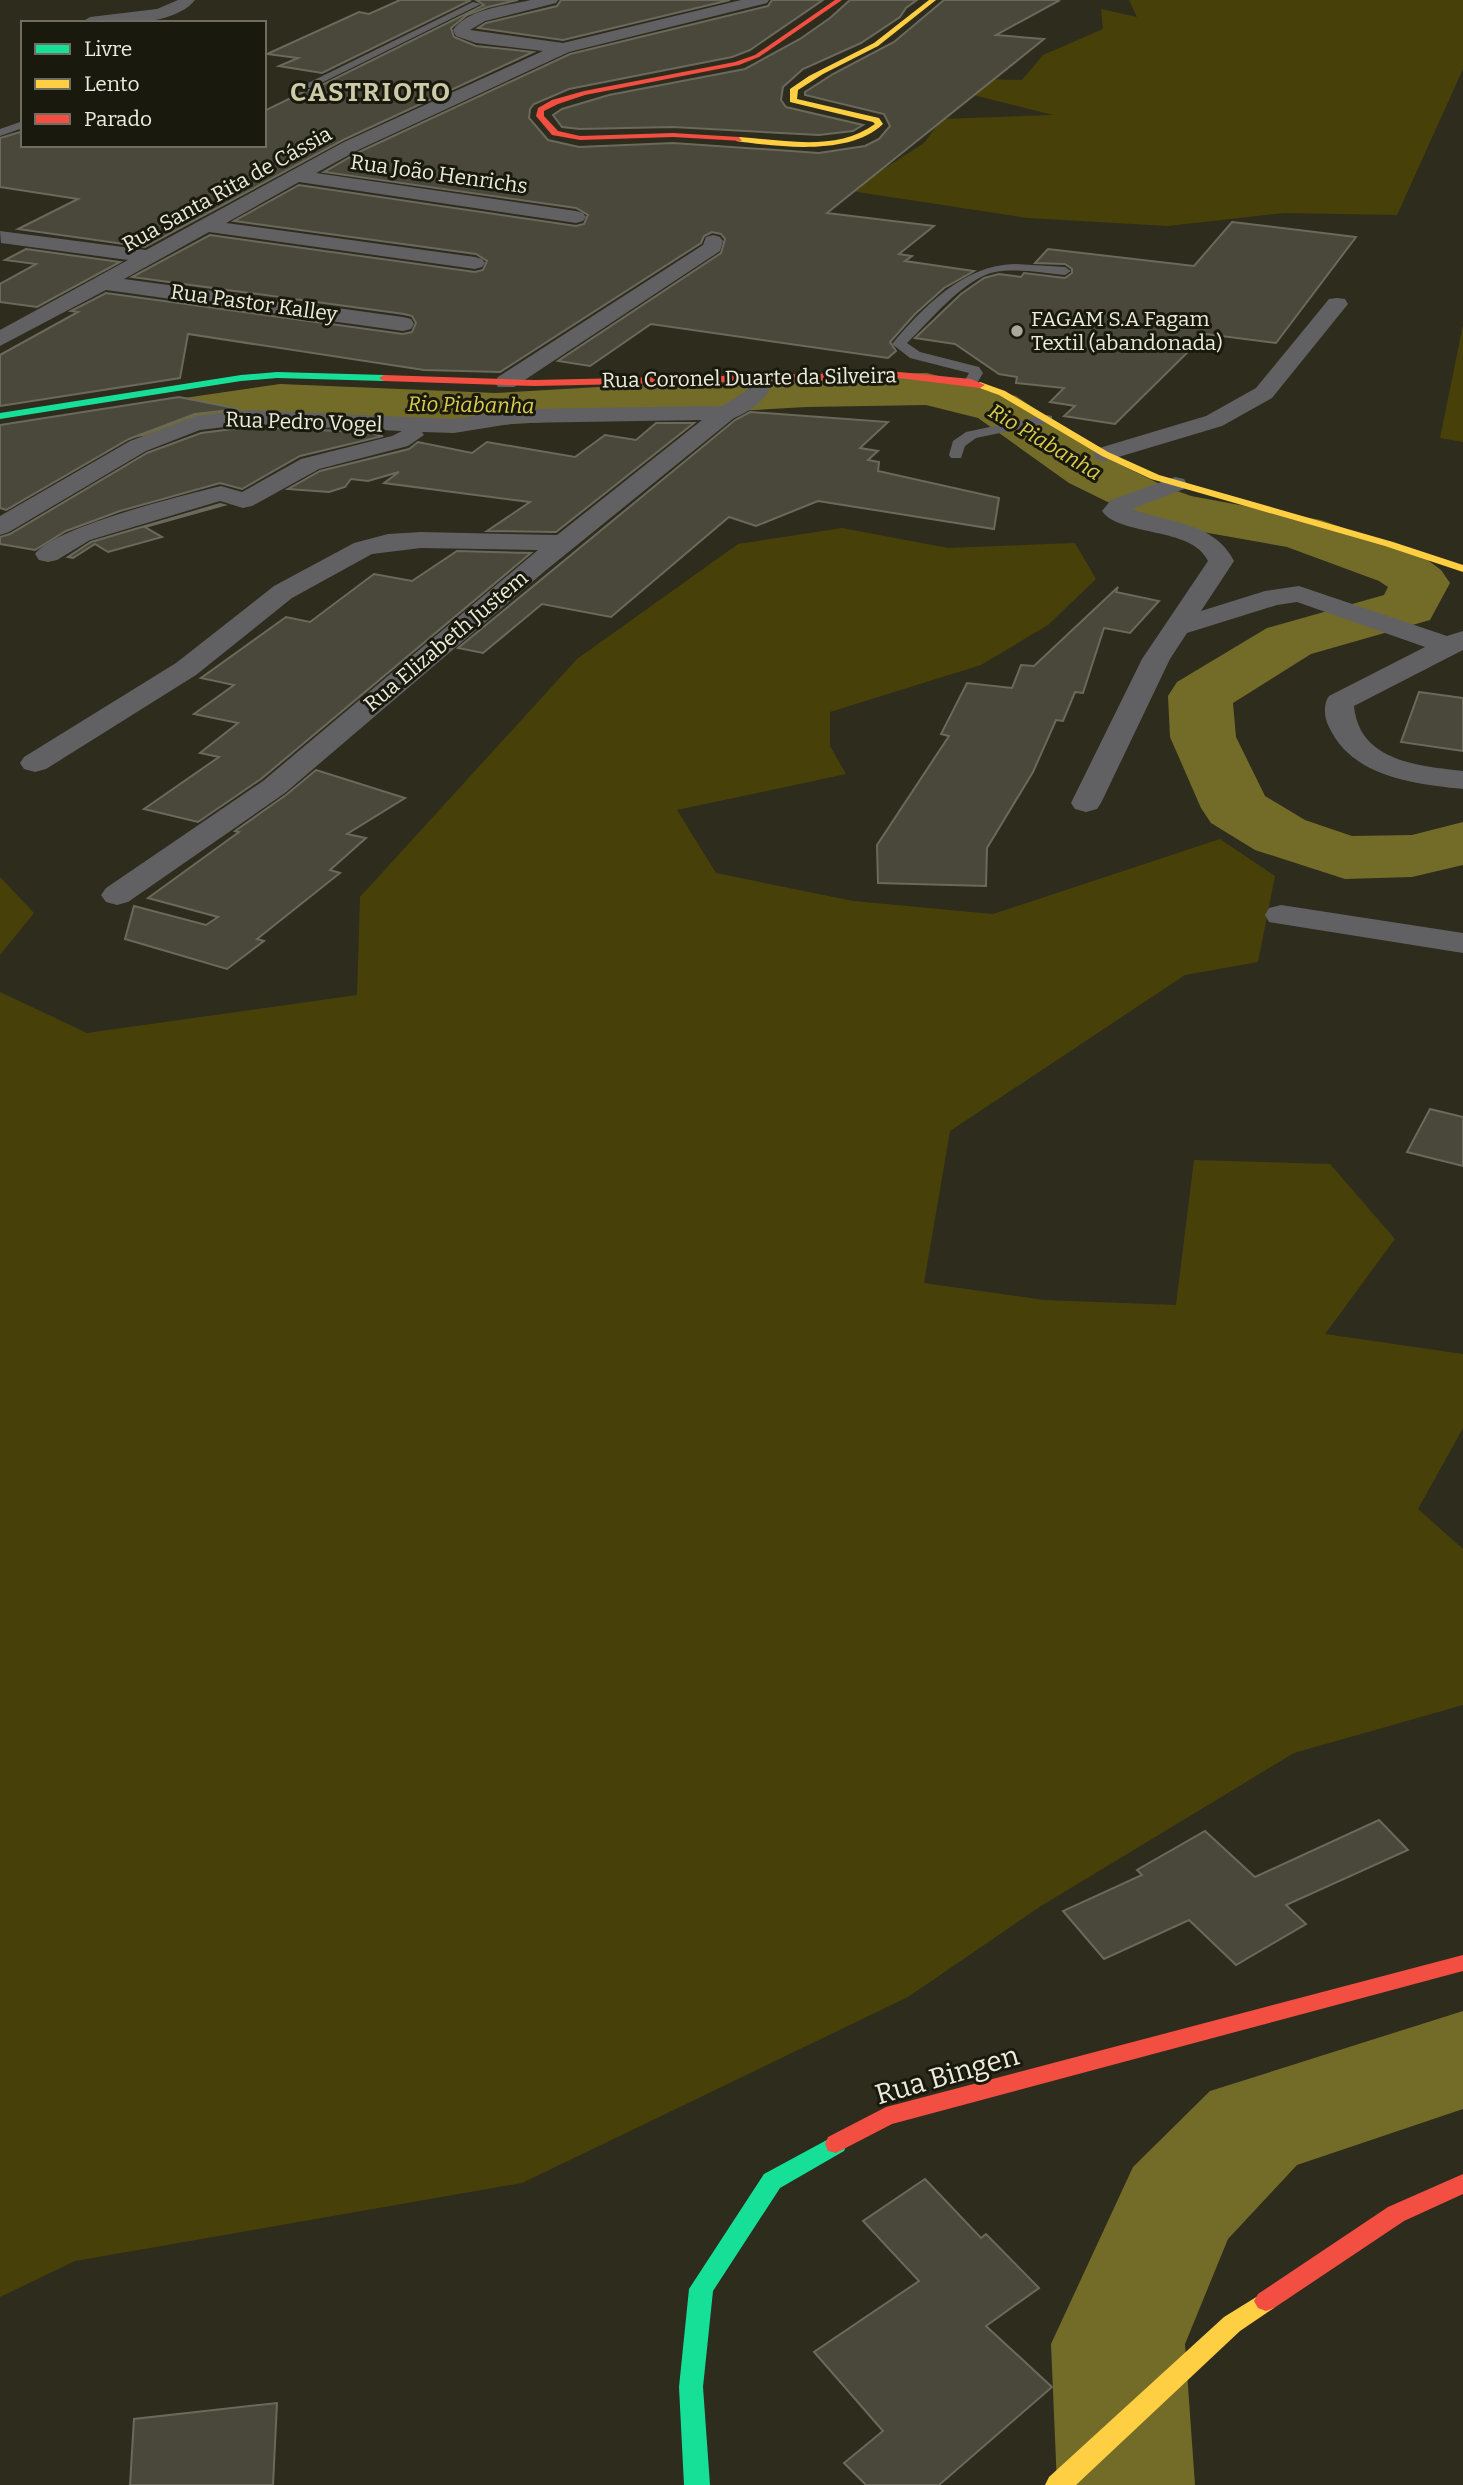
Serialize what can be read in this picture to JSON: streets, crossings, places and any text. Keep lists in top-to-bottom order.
{
  "streets": {
    "street": [
      "Rua João Henrichs",
      "Rua Santa Rita de Cássia",
      "Rua Pastor Kalley",
      "Rua Coronel Duarte da Silveira",
      "Rua Pedro Vogel",
      "Rua Elizabeth Justem",
      "Rua Bingen"
    ]
  },
  "crossings": [
    ["Rua João Henrichs", "Rua Santa Rita de Cássia"],
    ["Rua Santa Rita de Cássia", "Rua Pastor Kalley"],
    ["Rua Coronel Duarte da Silveira", "Rua Pedro Vogel"],
    ["Rua Coronel Duarte da Silveira", "Rua Elizabeth Justem"],
    ["Rua Pedro Vogel", "Rua Elizabeth Justem"]
  ],
  "districts": ["CASTRIOTO"],
  "water": ["Rio Piabanha"],
  "places": ["FAGAM S.A Fagam Textil (abandonada)"],
  "legend": ["Livre", "Lento", "Parado"]
}
